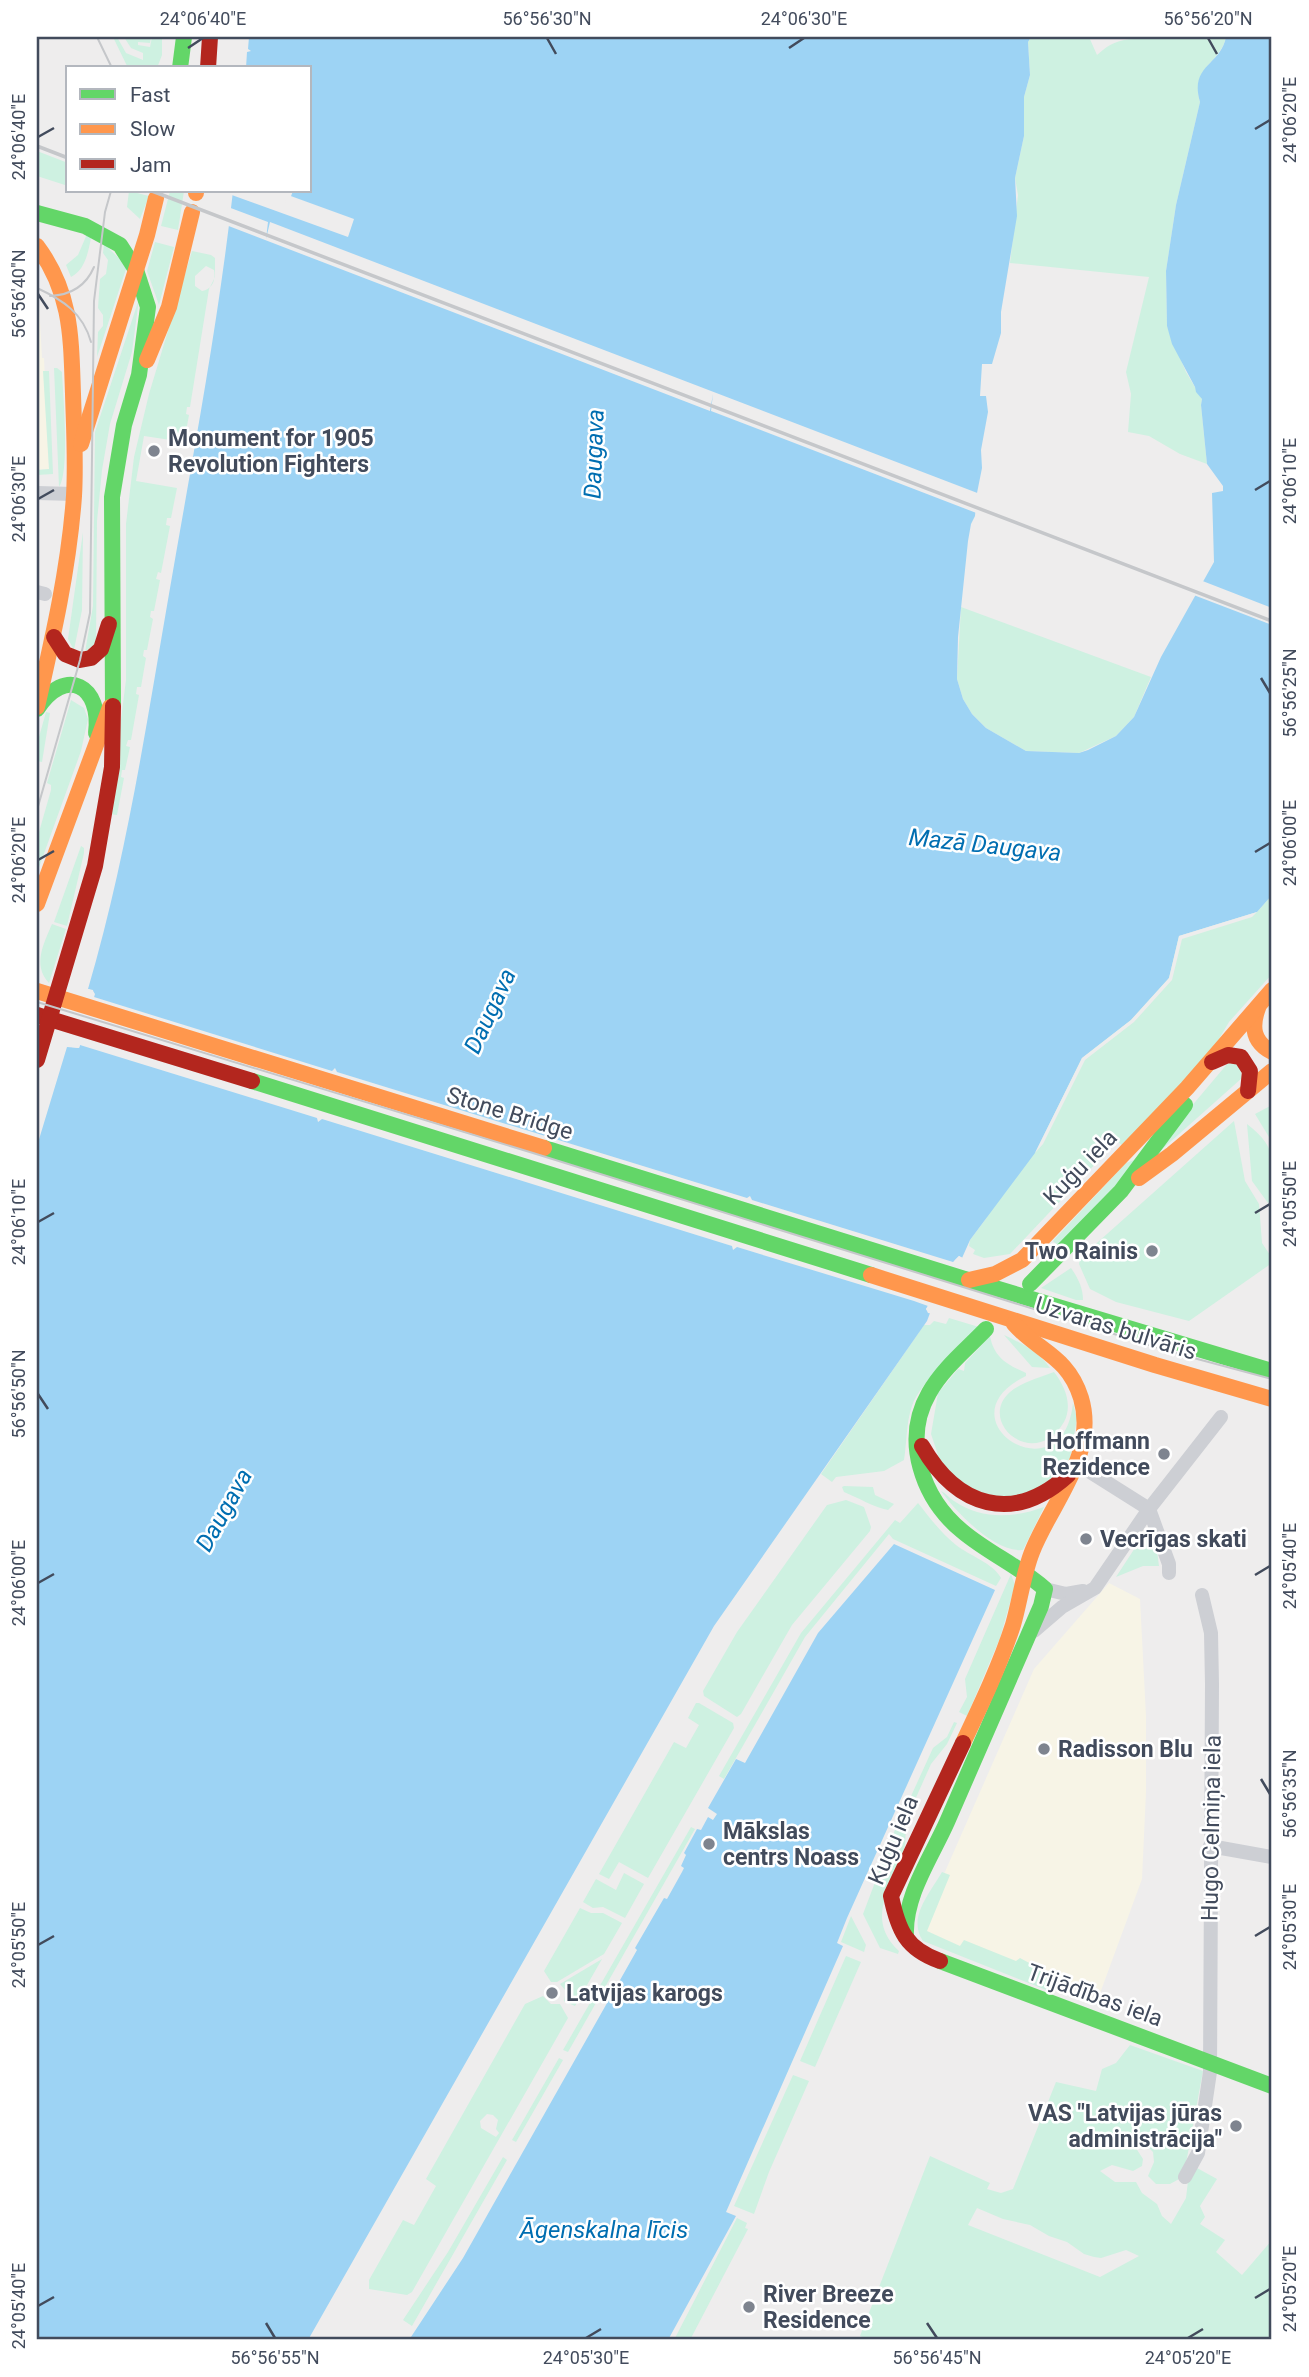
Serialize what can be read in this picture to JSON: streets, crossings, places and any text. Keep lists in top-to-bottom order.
{
  "streets": {
    "main road": [
      "Stone Bridge",
      "Kuģu iela",
      "Uzvaras bulvāris",
      "Trijādības iela"
    ],
    "street": ["Hugo Celmiņa iela"]
  },
  "crossings": [
    ["Stone Bridge", "Kuģu iela"],
    ["Stone Bridge", "Uzvaras bulvāris"],
    ["Kuģu iela", "Uzvaras bulvāris"],
    ["Kuģu iela", "Trijādības iela"],
    ["Hugo Celmiņa iela", "Trijādības iela"]
  ],
  "water": ["Daugava", "Mazā Daugava", "Āgenskalna līcis"],
  "places": [
    "Monument for 1905 Revolution Fighters",
    "Two Rainis",
    "Hoffmann Rezidence",
    "Vecrīgas skati",
    "Radisson Blu",
    "Mākslas centrs Noass",
    "Latvijas karogs",
    "VAS \"Latvijas jūras administrācija\"",
    "River Breeze Residence"
  ],
  "legend": ["Fast", "Slow", "Jam"],
  "coordinates": [
    "24°06'40\"E",
    "56°56'30\"N",
    "24°06'30\"E",
    "56°56'20\"N",
    "24°06'20\"E",
    "56°56'40\"N",
    "24°06'10\"E",
    "56°56'25\"N",
    "24°06'00\"E",
    "24°05'50\"E",
    "56°56'50\"N",
    "24°05'40\"E",
    "56°56'35\"N",
    "24°05'30\"E",
    "24°05'20\"E",
    "56°56'55\"N",
    "56°56'45\"N"
  ]
}
